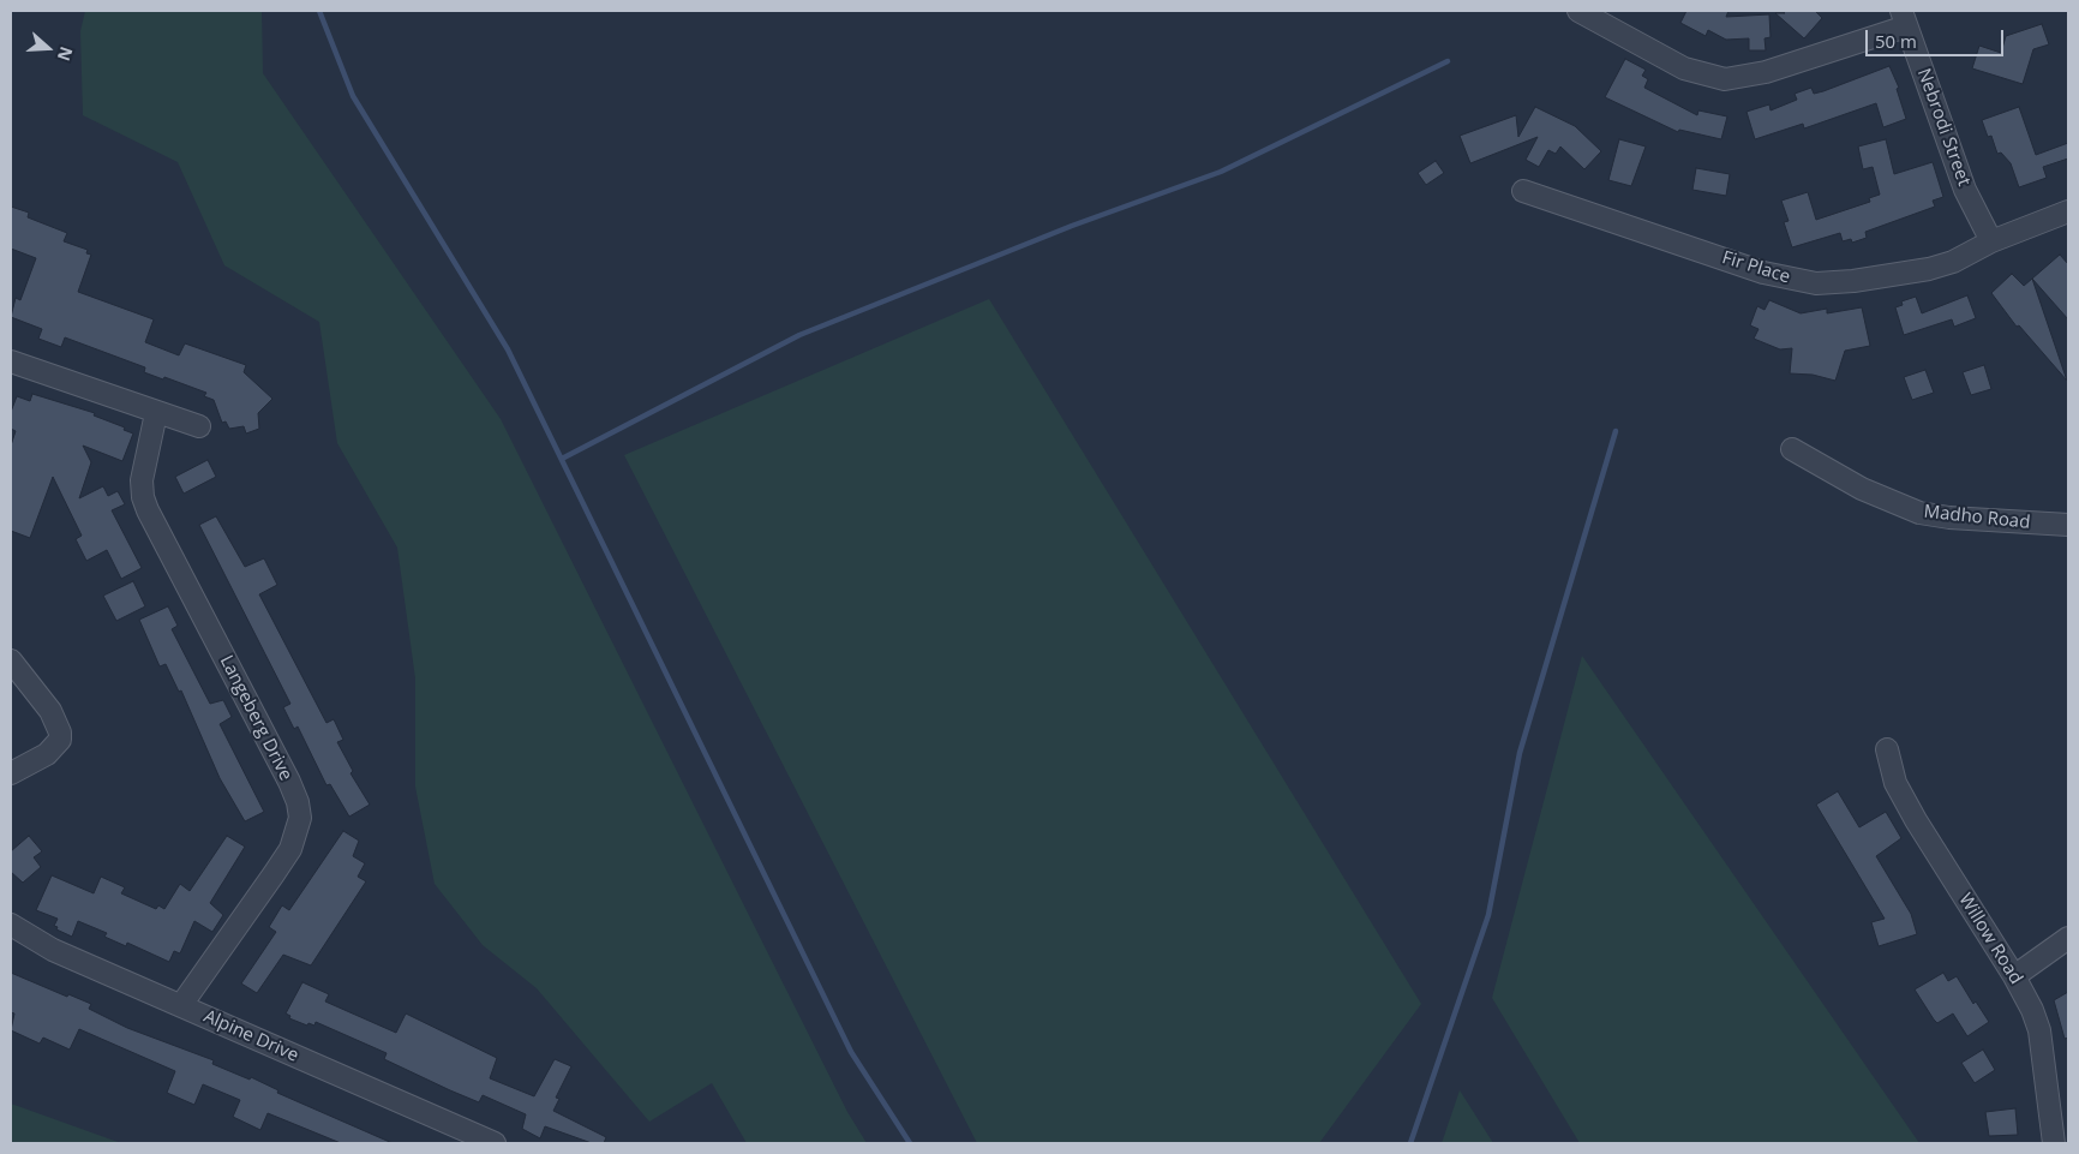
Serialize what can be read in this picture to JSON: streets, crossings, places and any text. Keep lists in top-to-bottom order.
{
  "streets": {
    "street": [
      "Nebrodi Street",
      "Fir Place",
      "Madho Road",
      "Langeberg Drive",
      "Willow Road",
      "Alpine Drive"
    ]
  },
  "crossings": [
    ["Nebrodi Street", "Fir Place"],
    ["Langeberg Drive", "Alpine Drive"]
  ],
  "scale_bar": "50 m",
  "north": "right"
}
